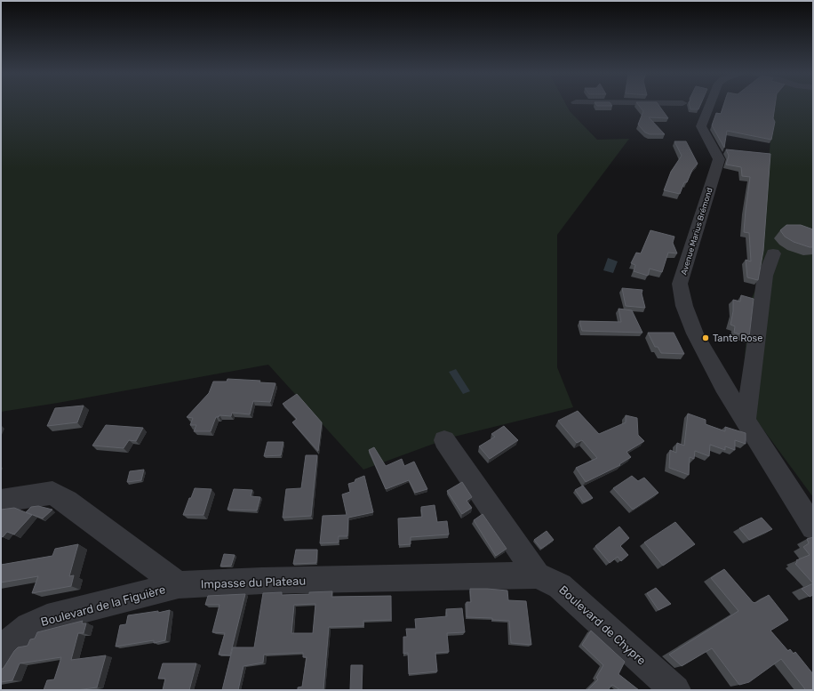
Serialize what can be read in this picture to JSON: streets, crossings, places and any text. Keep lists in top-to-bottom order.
{
  "streets": {
    "street": [
      "Avenue Marius Brémond",
      "Impasse du Plateau",
      "Boulevard de la Figuière",
      "Boulevard de Chypre"
    ]
  },
  "crossings": [
    ["Impasse du Plateau", "Boulevard de la Figuière"],
    ["Impasse du Plateau", "Boulevard de Chypre"]
  ],
  "places": ["Tante Rose"]
}
